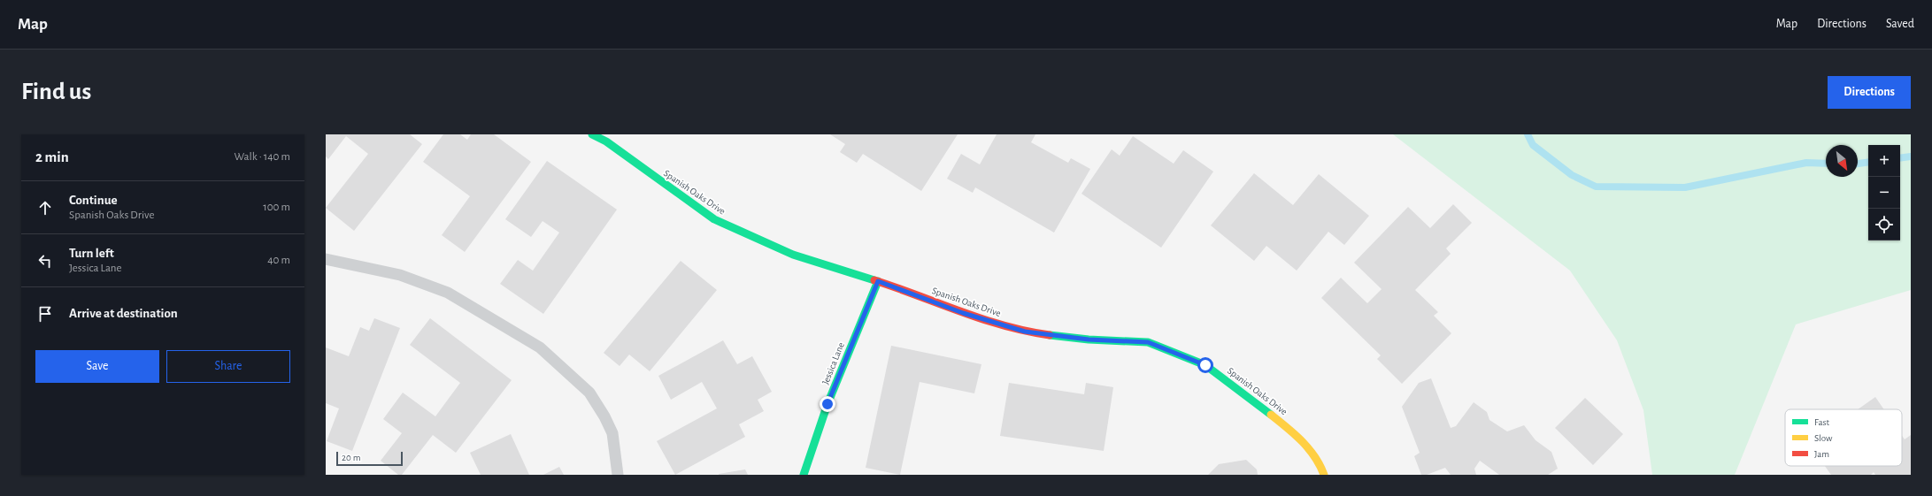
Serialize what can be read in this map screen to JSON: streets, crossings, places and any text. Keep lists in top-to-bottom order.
{
  "streets": {
    "street": ["Spanish Oaks Drive", "Jessica Lane"]
  },
  "crossings": [
    ["Spanish Oaks Drive", "Jessica Lane"]
  ],
  "legend": ["Fast", "Slow", "Jam"],
  "scale_bar": "20 m",
  "north": "bottom right",
  "page": {
    "header": "Map",
    "nav": ["Map", "Directions", "Saved"],
    "buttons": [
      "Directions",
      ["Save", "Share"]
    ],
    "title": "Find us",
    "heading": ["2 min", "Walk · 140 m"],
    "map_buttons": ["+", "−"],
    "list": [
      ["Continue", "Spanish Oaks Drive", "100 m"],
      ["Turn left", "Jessica Lane", "40 m"],
      "Arrive at destination"
    ],
    "scale": "20 m"
  }
}
